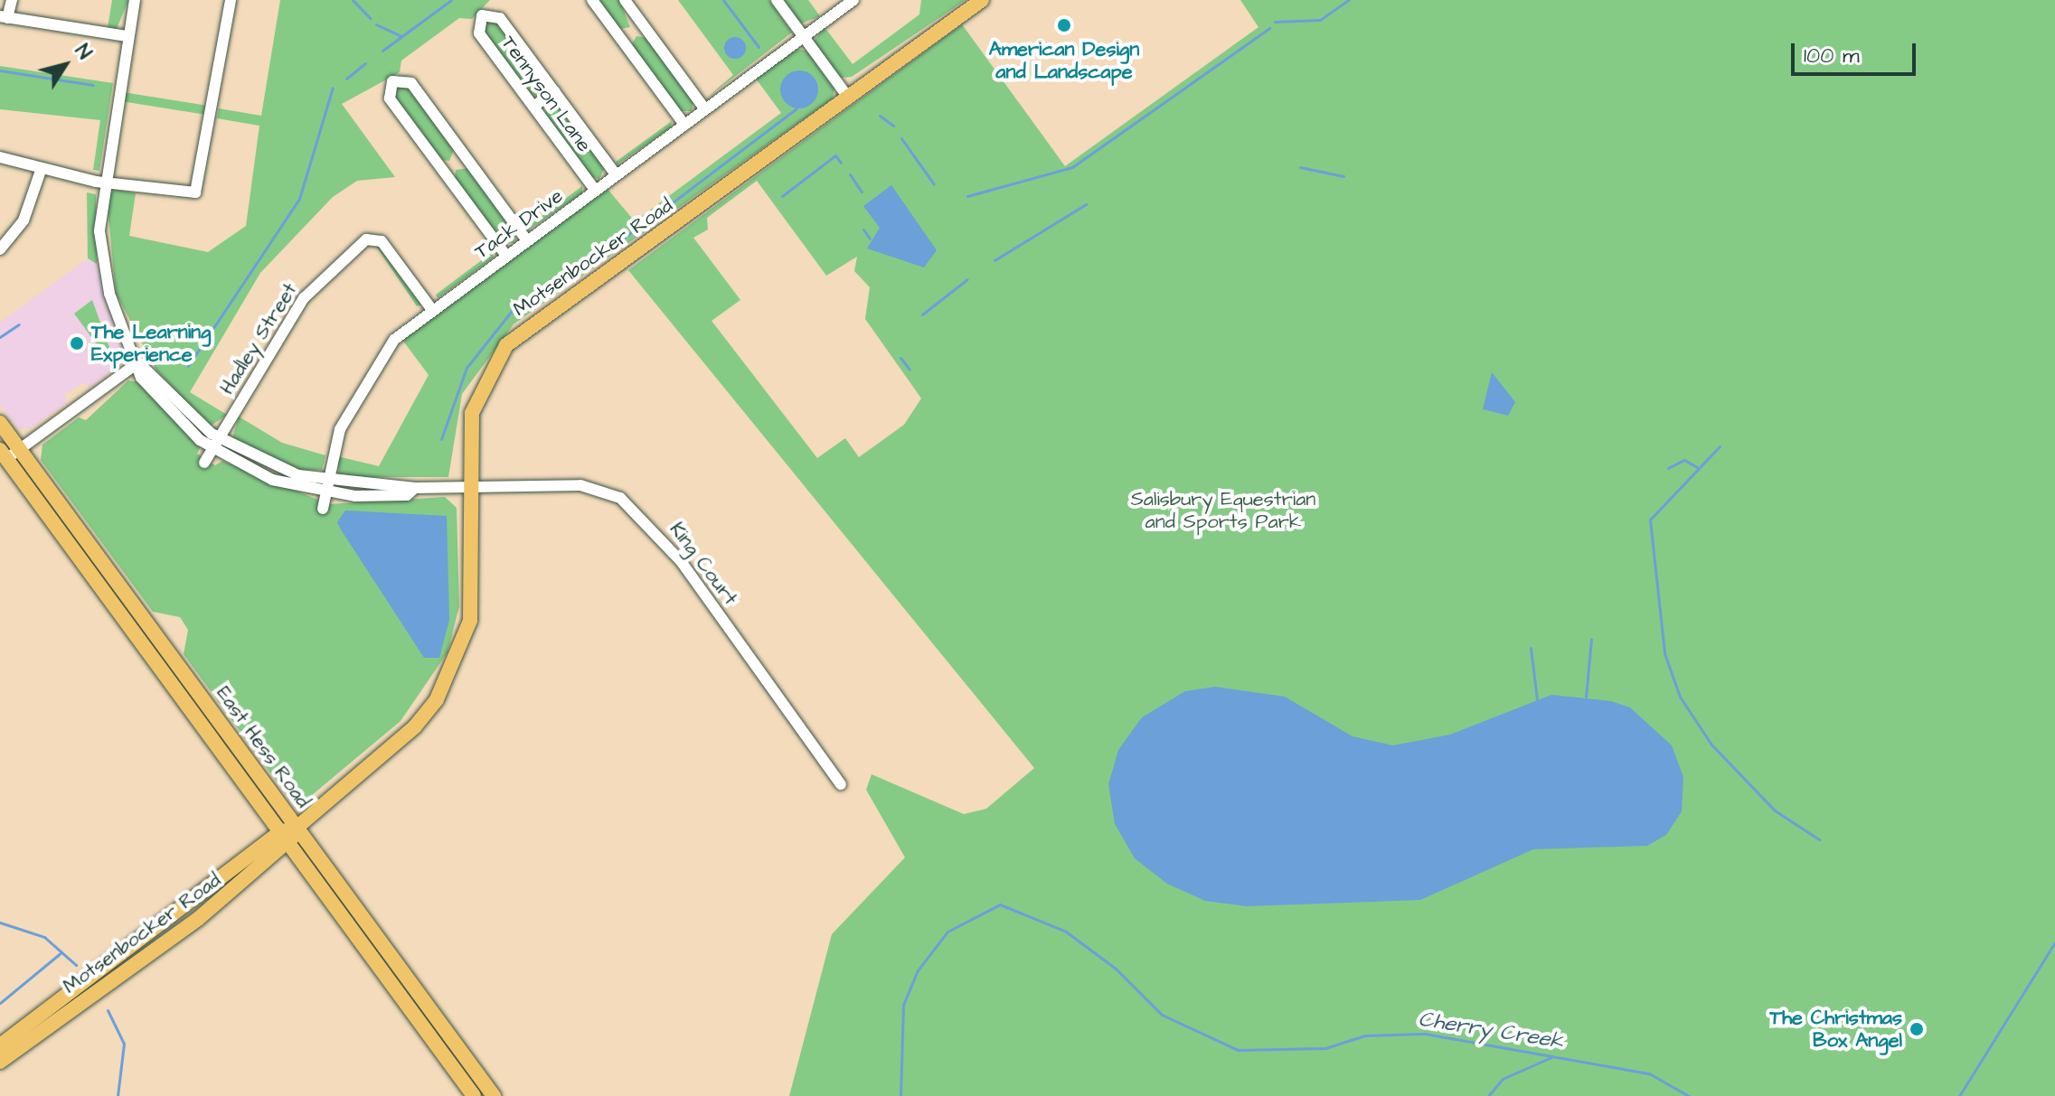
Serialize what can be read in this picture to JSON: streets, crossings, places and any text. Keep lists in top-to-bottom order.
{
  "streets": {
    "main road": ["Motsenbocker Road", "East Hess Road"],
    "street": [
      "Tennyson Lane",
      "Tack Drive",
      "Hadley Street",
      "King Court"
    ]
  },
  "crossings": [
    ["Tennyson Lane", "Tack Drive"],
    ["Tack Drive", "Hadley Street"],
    ["Tack Drive", "King Court"],
    ["Motsenbocker Road", "King Court"],
    ["Motsenbocker Road", "East Hess Road"],
    ["Hadley Street", "King Court"]
  ],
  "water": ["Cherry Creek"],
  "parks": ["Salisbury Equestrian and Sports Park"],
  "places": ["American Design and Landscape", "The Learning Experience", "The Christmas Box Angel"],
  "scale_bar": "100 m",
  "north": "top right"
}
